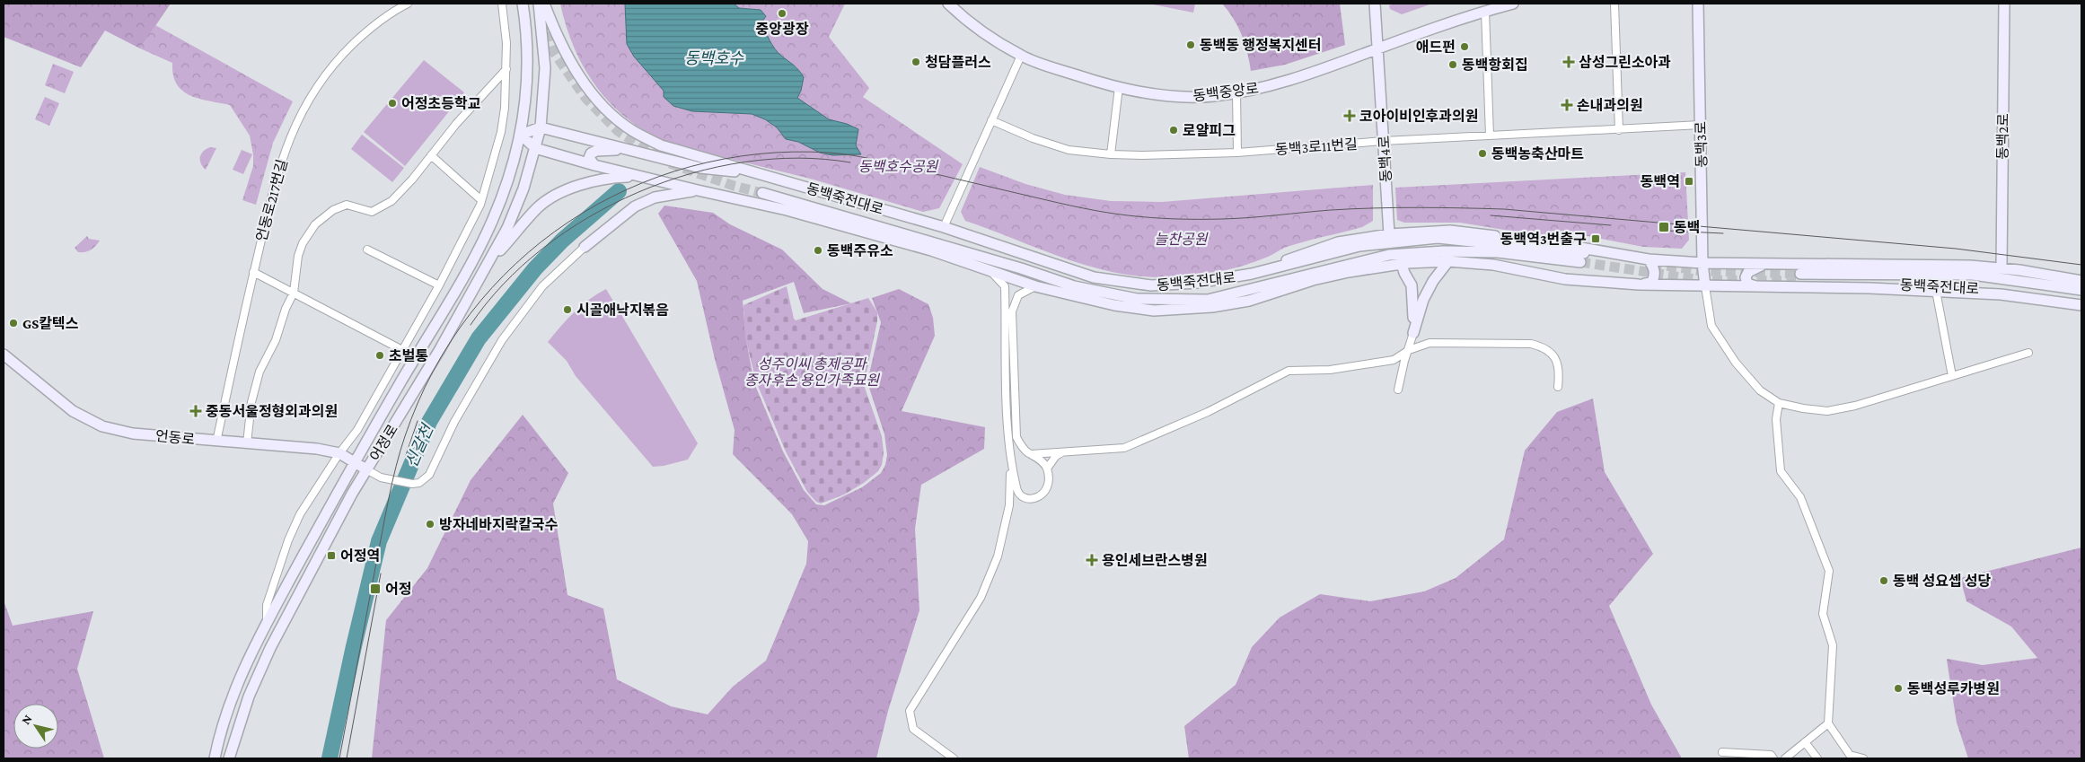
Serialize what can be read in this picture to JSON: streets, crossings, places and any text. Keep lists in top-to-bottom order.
{
  "streets": {
    "main road": [
      "동백중앙로",
      "동백2로",
      "동백3로",
      "동백4로",
      "동백죽전대로",
      "언동로",
      "어정로"
    ],
    "street": ["동백3로11번길", "언동로217번길"]
  },
  "crossings": [
    ["동백중앙로", "동백4로"],
    ["동백3로", "동백3로11번길"],
    ["동백3로11번길", "동백4로"],
    ["언동로217번길", "언동로"],
    ["언동로", "어정로"]
  ],
  "water": ["동백호수", "신갈천"],
  "parks": ["동백호수공원", "늘찬공원", "성주이씨 총제공파 종자후손 용인가족묘원"],
  "places": {
    "other": [
      "중앙광장",
      "동백동 행정복지센터",
      "애드펀",
      "청담플러스",
      "동백항회집",
      "어정초등학교",
      "로얄피그",
      "동백농축산마트",
      "동백주유소",
      "시골애낙지볶음",
      "GS칼텍스",
      "초벌통",
      "방자네바지락칼국수",
      "동백 성요셉 성당",
      "동백성루카병원"
    ],
    "health": [
      "삼성그린소아과",
      "손내과의원",
      "코아이비인후과의원",
      "중동서울정형외과의원",
      "용인세브란스병원"
    ],
    "transit": [
      "동백역",
      "동백",
      "동백역3번출구",
      "어정역",
      "어정"
    ]
  },
  "north": "top left"
}
